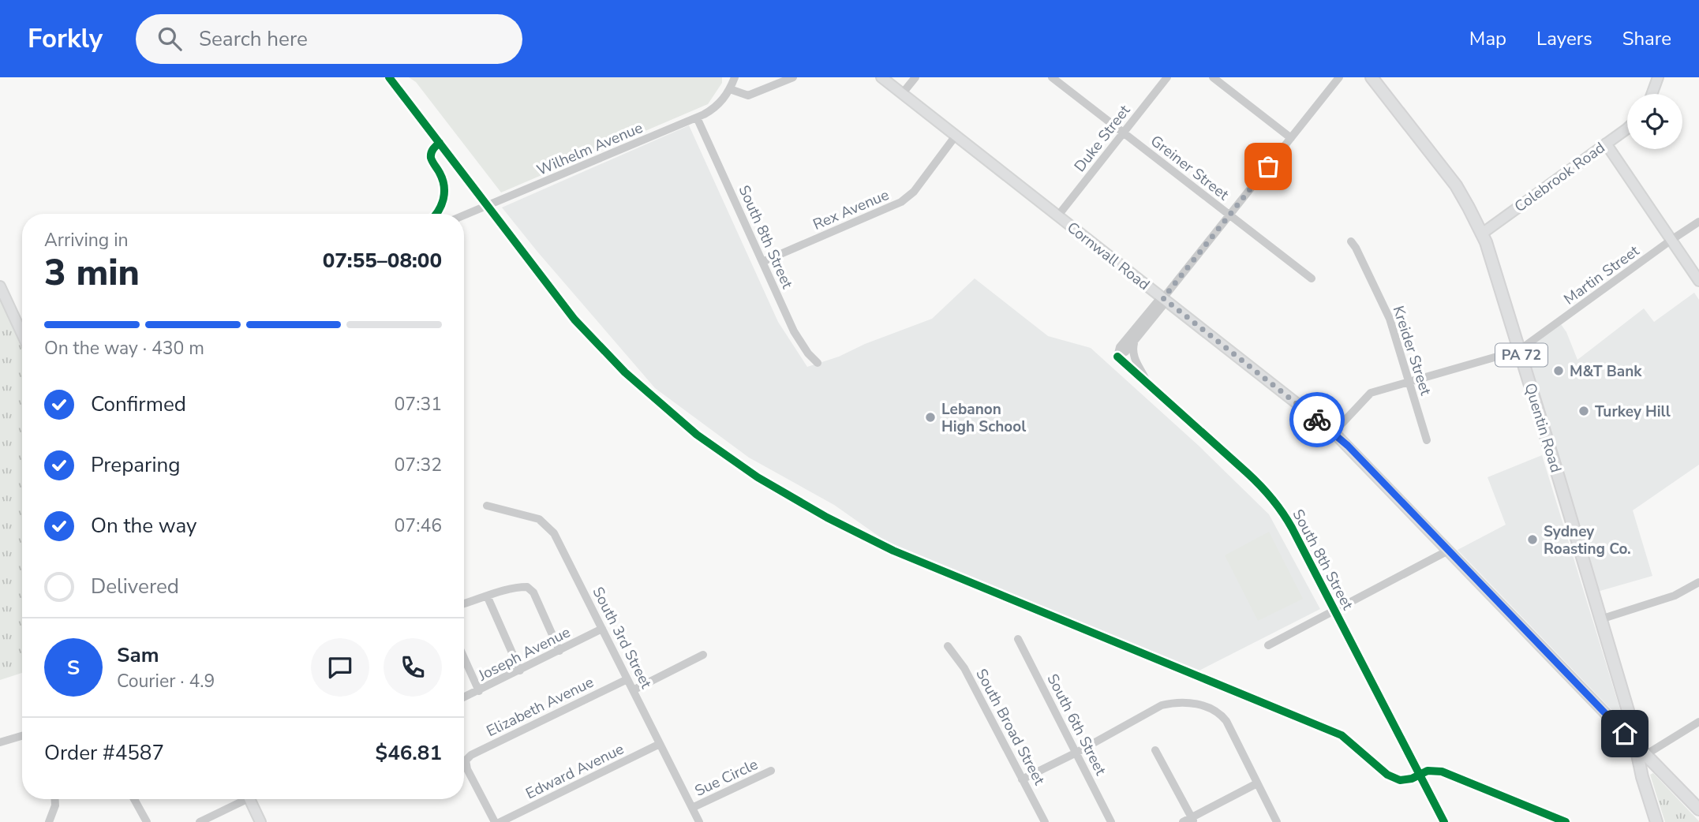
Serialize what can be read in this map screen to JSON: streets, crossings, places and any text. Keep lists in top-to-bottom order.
{
  "streets": {
    "highway": ["PA 72", "Quentin Road"],
    "main road": ["Colebrook Road", "Cornwall Road"],
    "street": [
      "Duke Street",
      "Wilhelm Avenue",
      "Greiner Street",
      "Rex Avenue",
      "South 8th Street",
      "Martin Street",
      "Kreider Street",
      "South 3rd Street",
      "Joseph Avenue",
      "Elizabeth Avenue",
      "South 6th Street",
      "South Broad Street",
      "Edward Avenue",
      "Sue Circle"
    ]
  },
  "crossings": [
    ["Duke Street", "Greiner Street"],
    ["Duke Street", "Cornwall Road"],
    ["Wilhelm Avenue", "South 8th Street"],
    ["Colebrook Road", "Quentin Road"],
    ["Rex Avenue", "South 8th Street"],
    ["Rex Avenue", "Cornwall Road"],
    ["Cornwall Road", "Quentin Road"],
    ["Martin Street", "Quentin Road"],
    ["South 3rd Street", "Joseph Avenue"],
    ["South 3rd Street", "Elizabeth Avenue"],
    ["South 3rd Street", "Edward Avenue"],
    ["South 3rd Street", "Sue Circle"]
  ],
  "places": [
    "M&T Bank",
    "Turkey Hill",
    "Lebanon High School",
    "Sydney Roasting Co."
  ],
  "page": {
    "header": "Forkly",
    "search": "Search here",
    "nav": ["Map", "Layers", "Share"],
    "heading": ["3 min", "Arriving in", "07:55–08:00"],
    "panel": [
      "Sam",
      "Courier · 4.9",
      "Order #4587",
      "$46.81"
    ],
    "bar": "On the way · 430 m",
    "list": [
      ["Confirmed", "07:31"],
      ["Preparing", "07:32"],
      ["On the way", "07:46"],
      "Delivered"
    ],
    "round": "S"
  }
}
